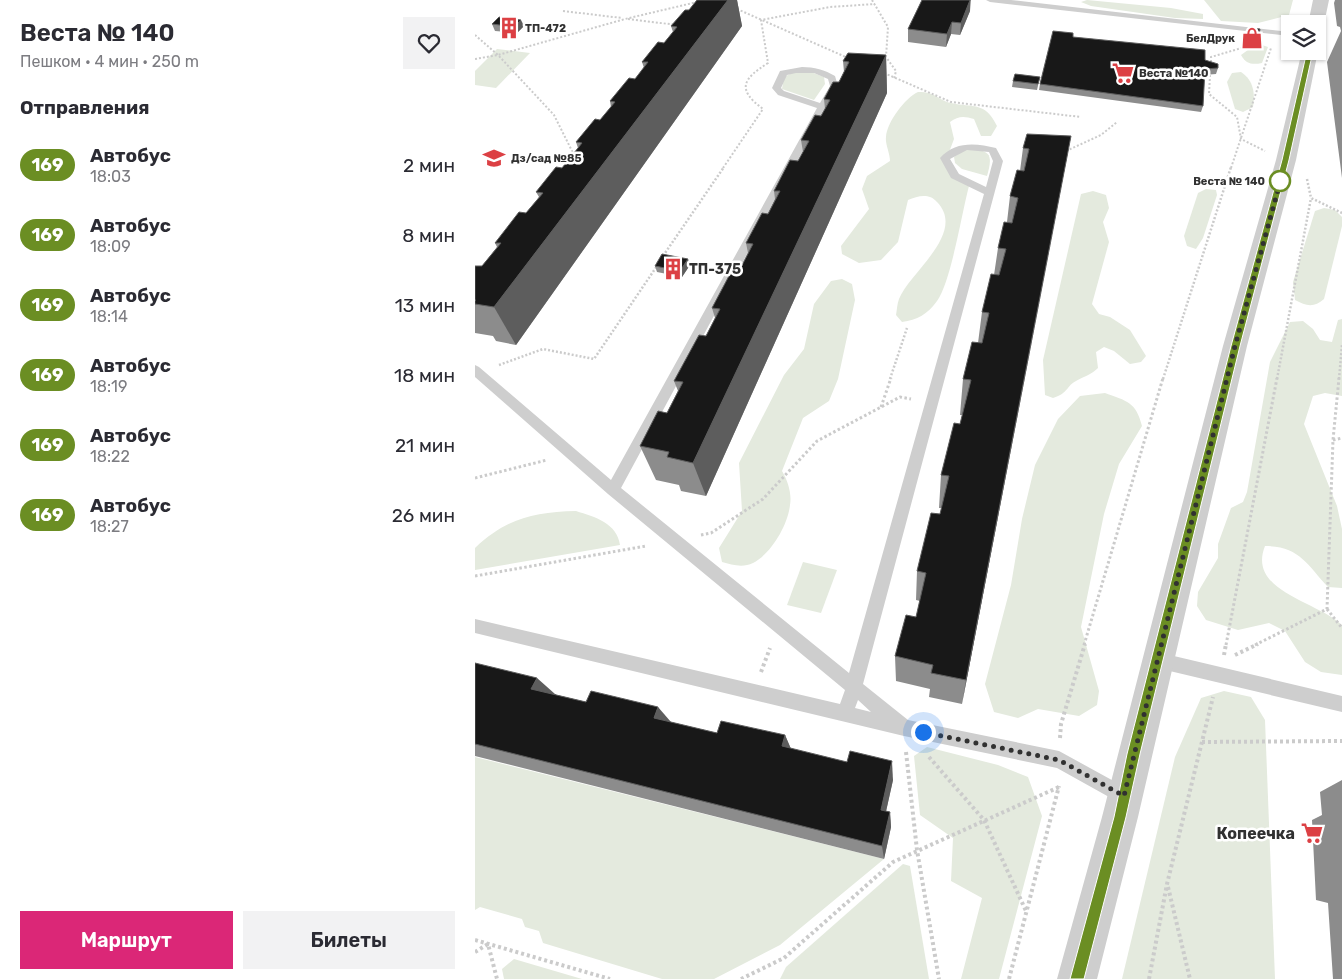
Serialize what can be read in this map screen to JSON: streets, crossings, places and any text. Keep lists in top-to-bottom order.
{
  "places": {
    "building": ["ТП-472", "ТП-375"],
    "shop": ["БелДрук"],
    "supermarket": ["Веста №140", "Копеечка"],
    "school or university": ["Дз/сад №85"],
    "other": ["Веста № 140"]
  },
  "lines": ["bus line 169"],
  "page": {
    "heading": [
      ["Веста № 140", "Пешком · 4 мин · 250 m"],
      "Отправления"
    ],
    "list": [
      {
        "mark": "169",
        "name": "Автобус",
        "note": "18:03",
        "value": "2 мин"
      },
      {
        "mark": "169",
        "name": "Автобус",
        "note": "18:09",
        "value": "8 мин"
      },
      {
        "mark": "169",
        "name": "Автобус",
        "note": "18:14",
        "value": "13 мин"
      },
      {
        "mark": "169",
        "name": "Автобус",
        "note": "18:19",
        "value": "18 мин"
      },
      {
        "mark": "169",
        "name": "Автобус",
        "note": "18:22",
        "value": "21 мин"
      },
      {
        "mark": "169",
        "name": "Автобус",
        "note": "18:27",
        "value": "26 мин"
      }
    ],
    "buttons": ["Маршрут", "Билеты"]
  }
}
